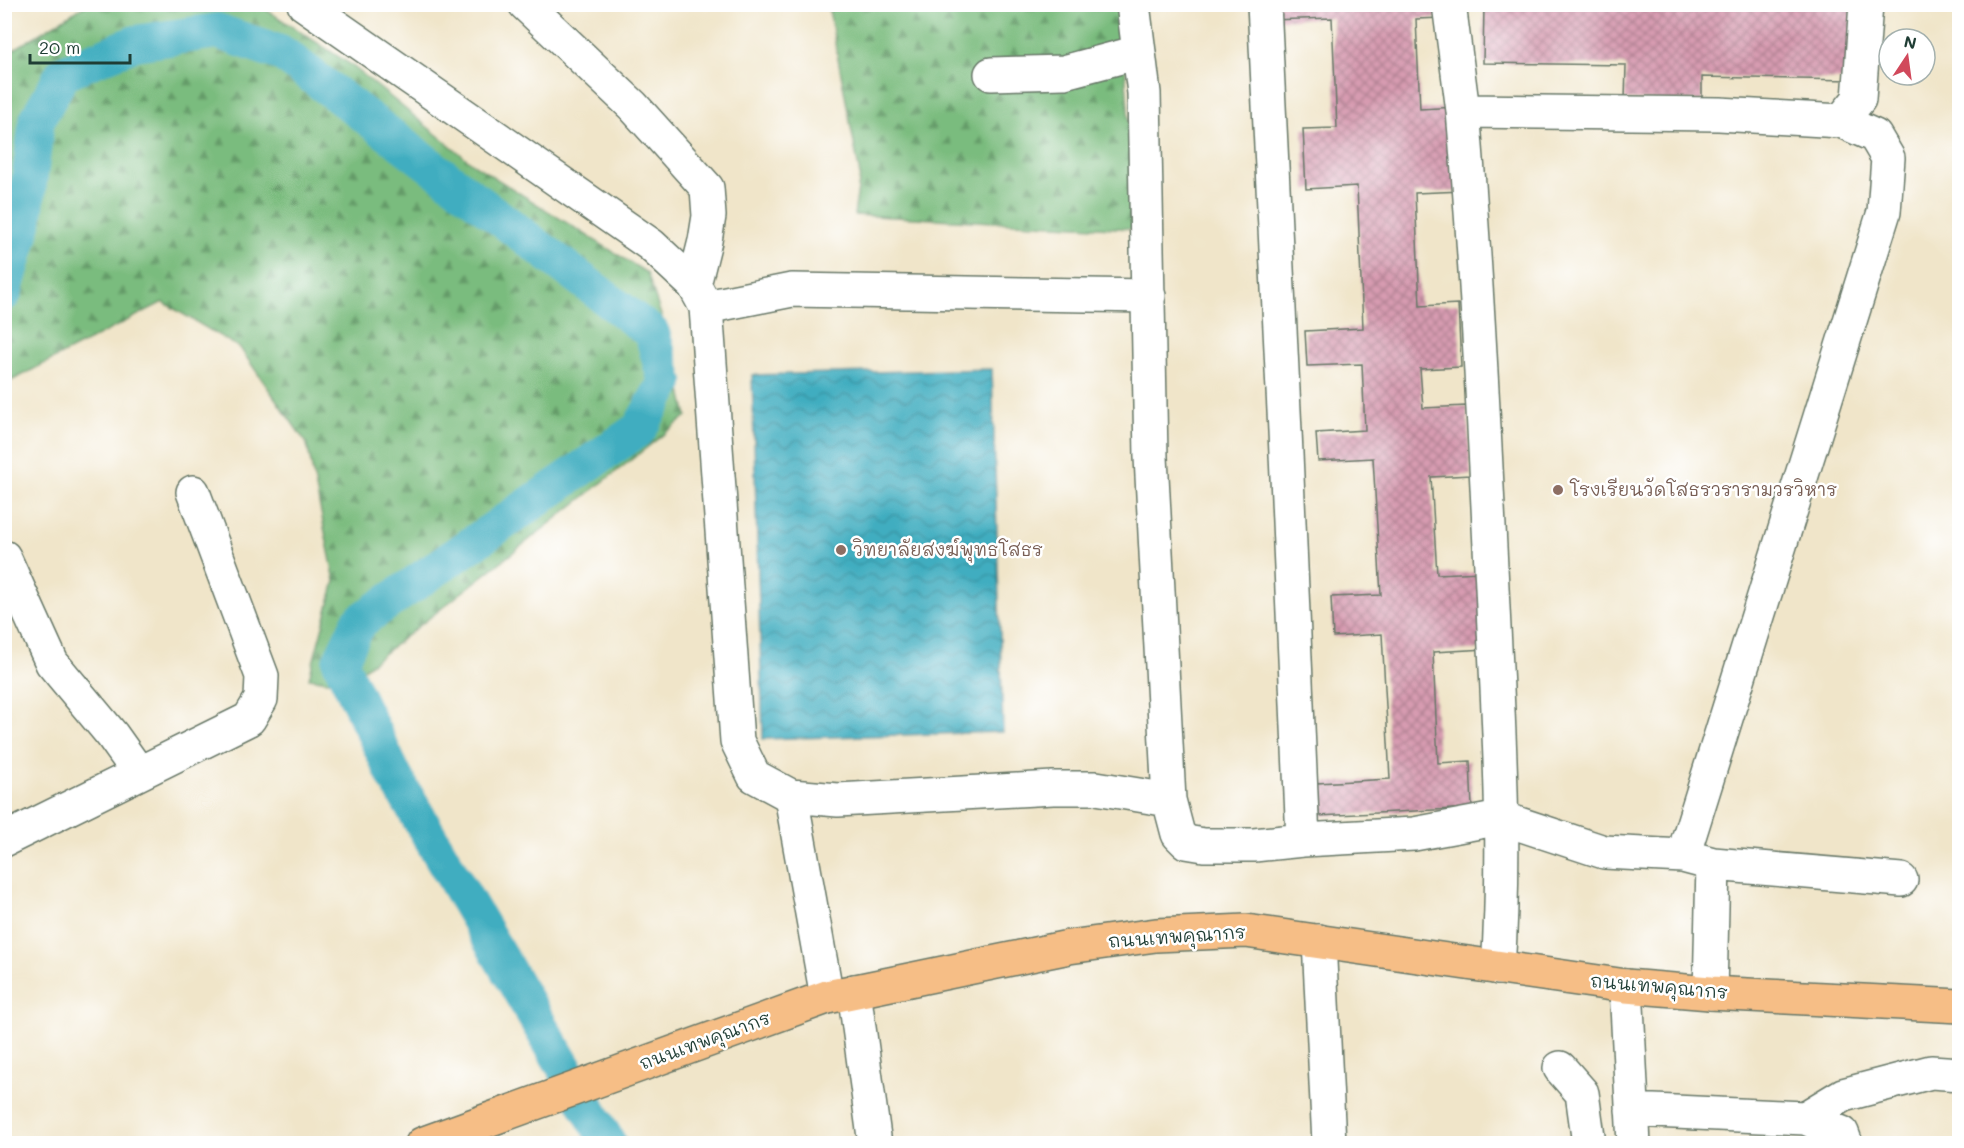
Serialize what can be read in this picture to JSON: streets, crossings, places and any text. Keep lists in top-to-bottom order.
{
  "streets": {
    "main road": ["ถนนเทพคุณากร"]
  },
  "places": ["โรงเรียนวัดโสธรวรารามวรวิหาร", "วิทยาลัยสงฆ์พุทธโสธร"],
  "scale_bar": "20 m",
  "north": "top"
}
